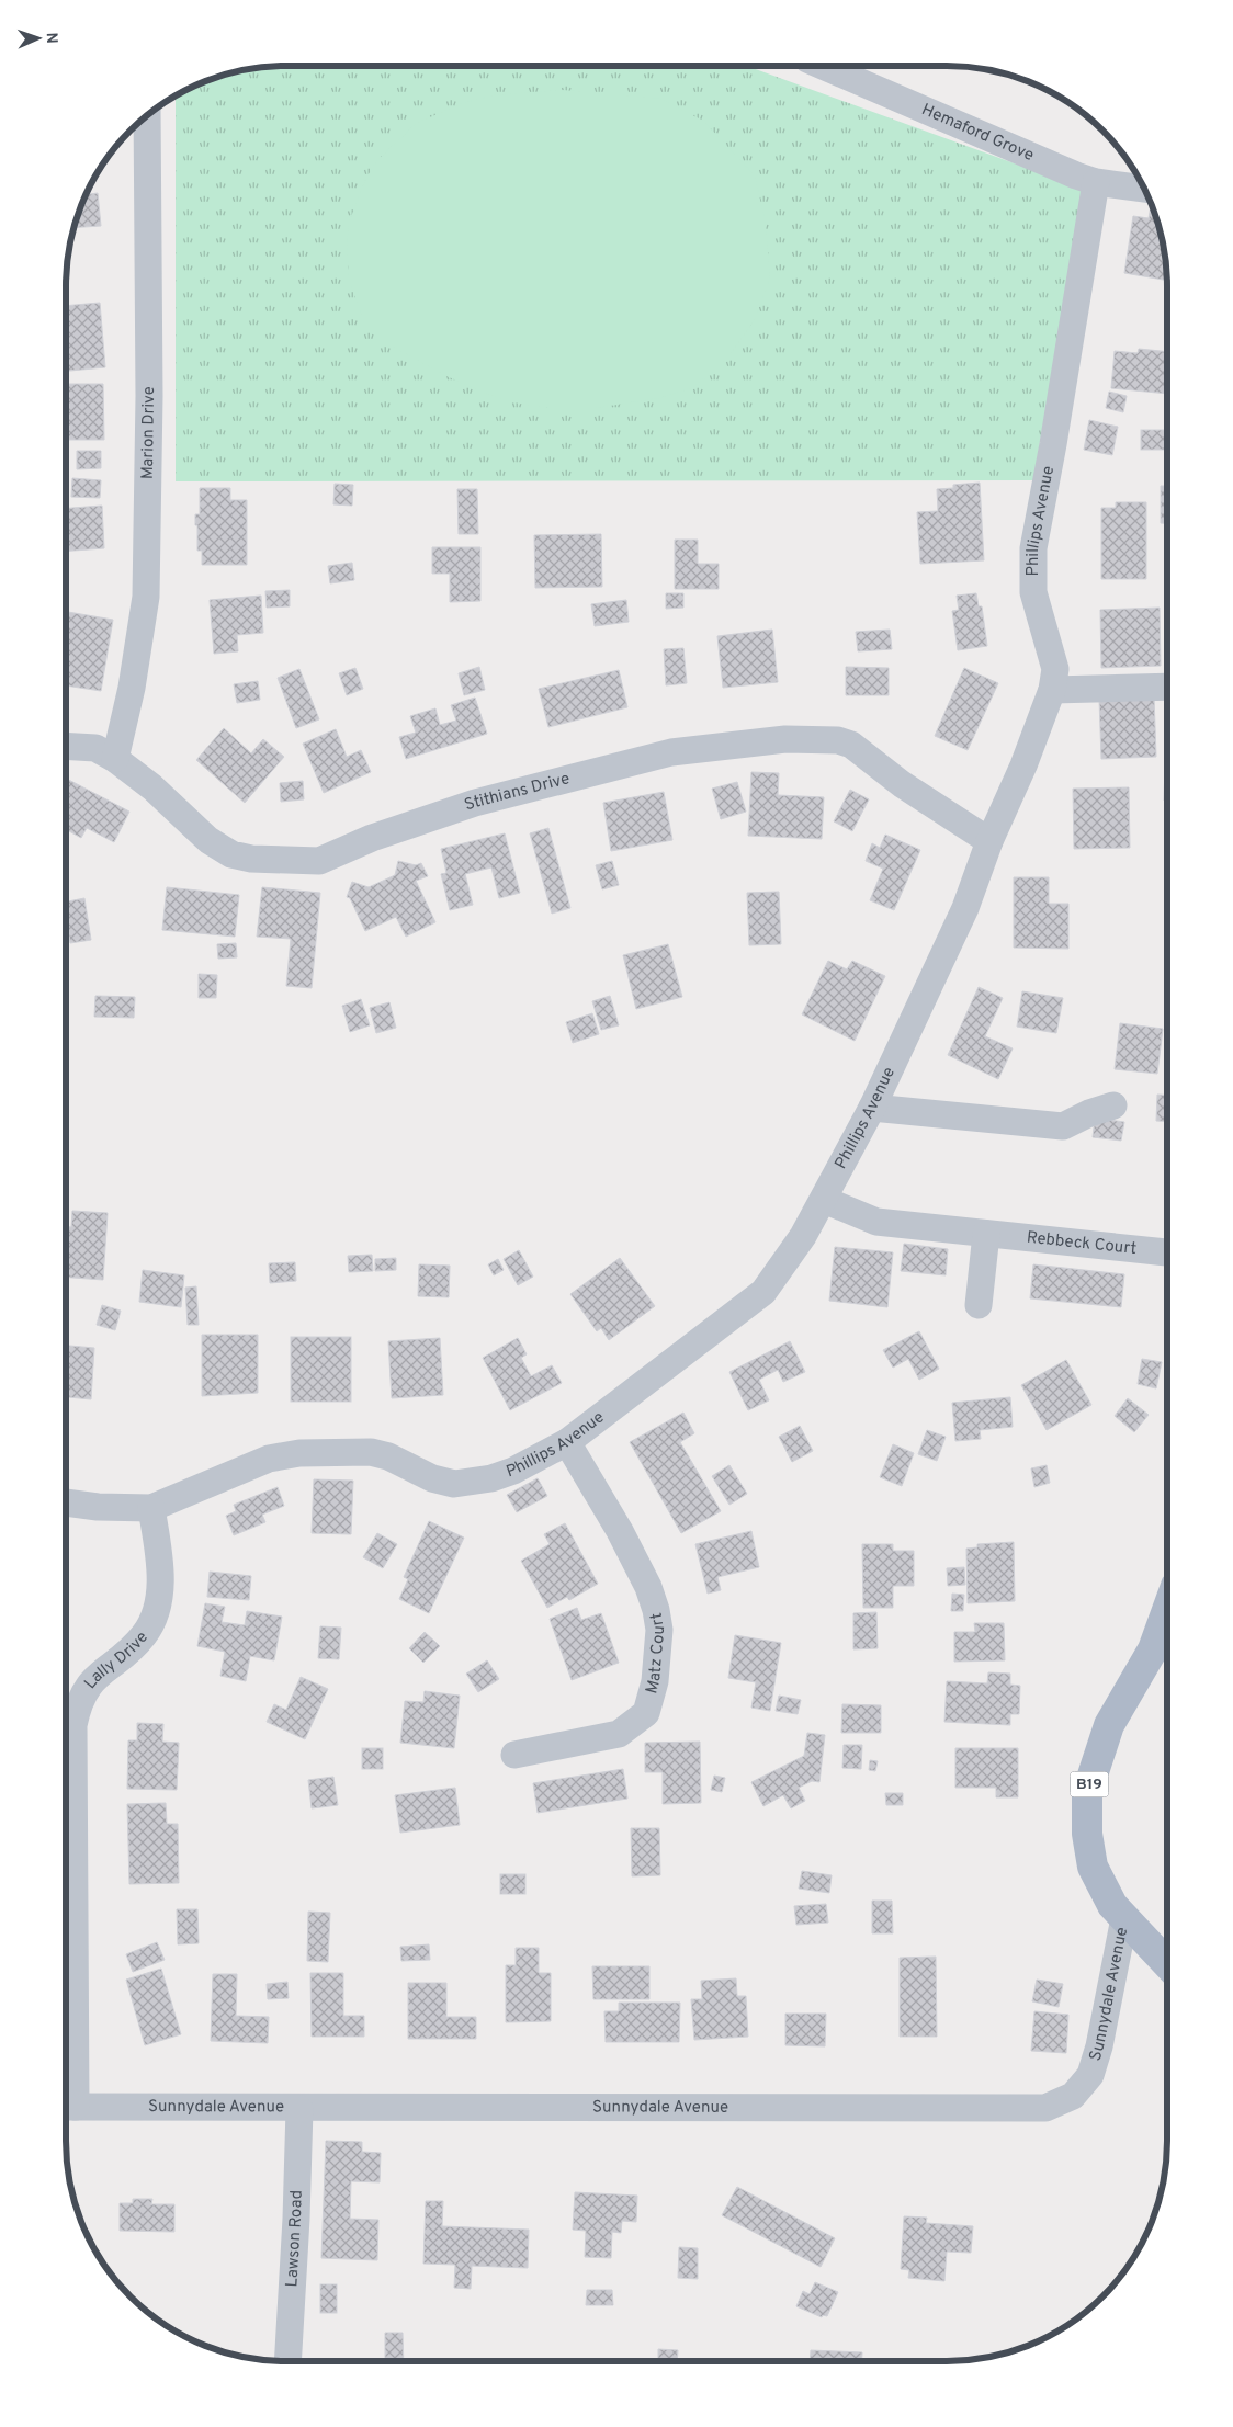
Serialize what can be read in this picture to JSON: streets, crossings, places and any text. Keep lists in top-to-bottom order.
{
  "streets": {
    "main road": ["B19"],
    "street": [
      "Hemaford Grove",
      "Marion Drive",
      "Phillips Avenue",
      "Stithians Drive",
      "Rebbeck Court",
      "Matz Court",
      "Lally Drive",
      "Sunnydale Avenue",
      "Lawson Road"
    ]
  },
  "crossings": [
    ["Hemaford Grove", "Phillips Avenue"],
    ["Marion Drive", "Stithians Drive"],
    ["Phillips Avenue", "Stithians Drive"],
    ["Phillips Avenue", "Rebbeck Court"],
    ["Phillips Avenue", "Matz Court"],
    ["Phillips Avenue", "Lally Drive"],
    ["Lally Drive", "Sunnydale Avenue"],
    ["B19", "Sunnydale Avenue"],
    ["Sunnydale Avenue", "Lawson Road"]
  ],
  "north": "right"
}
